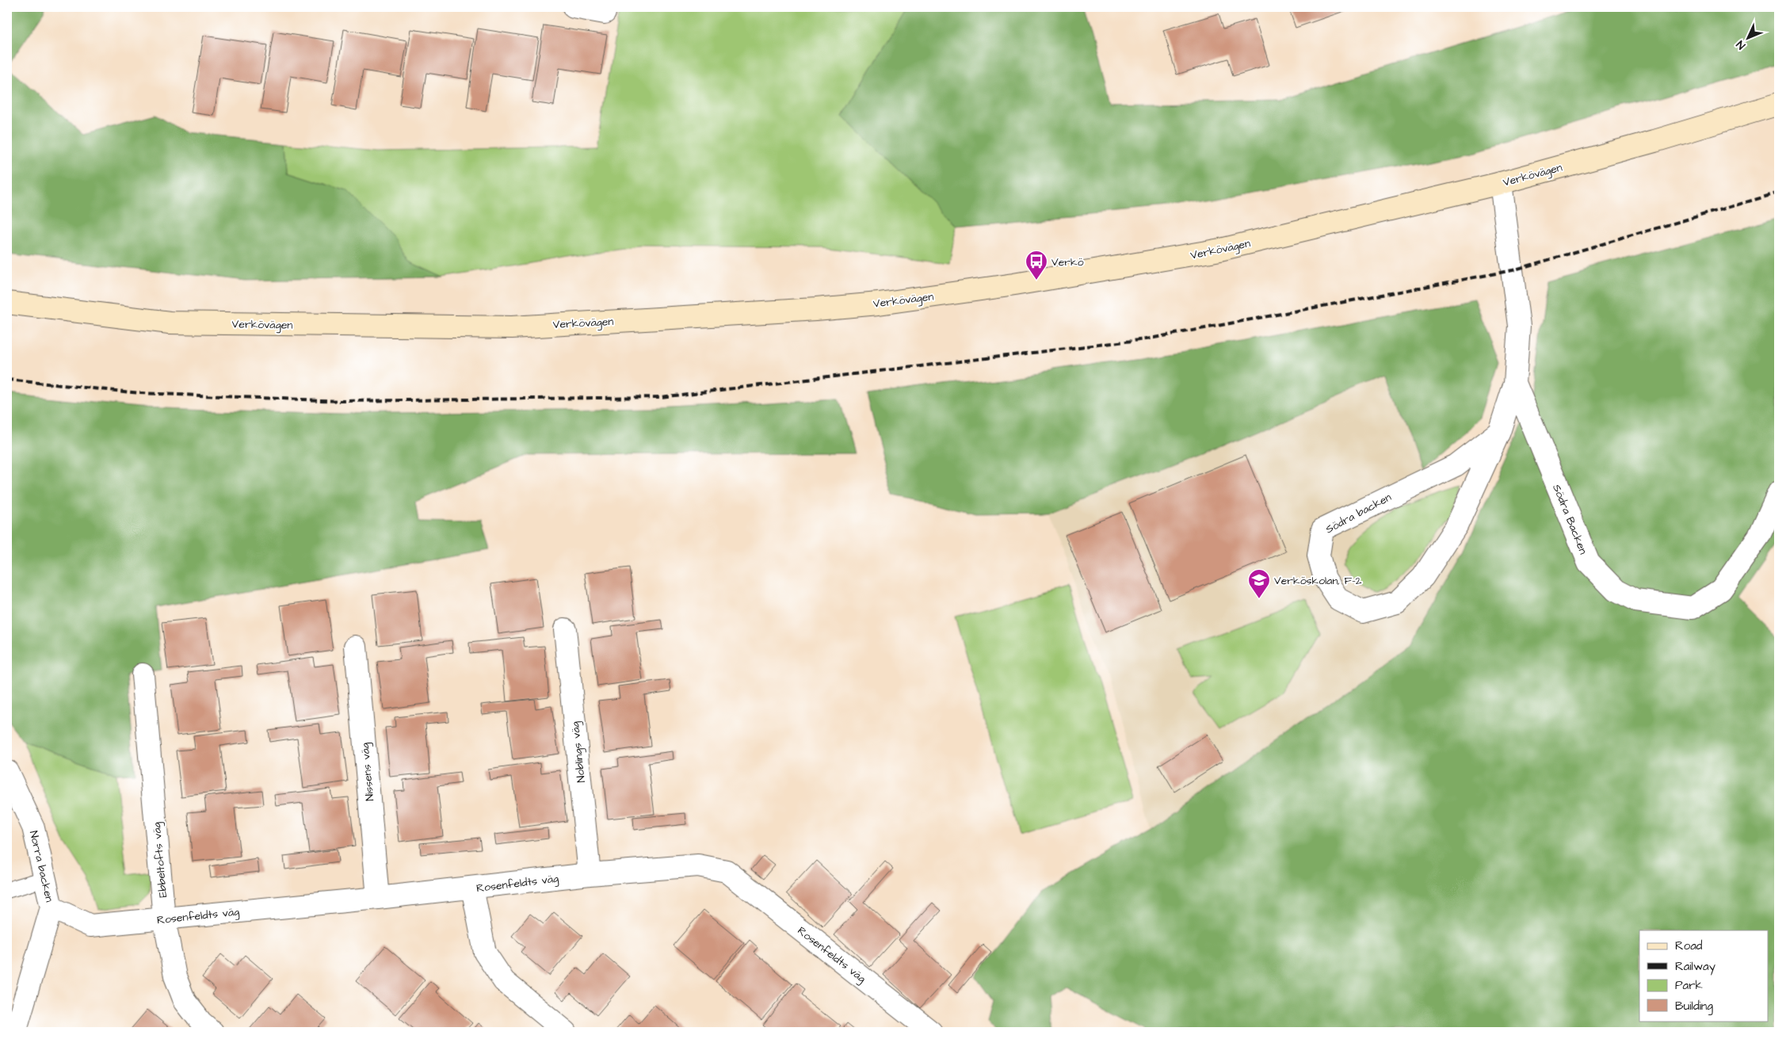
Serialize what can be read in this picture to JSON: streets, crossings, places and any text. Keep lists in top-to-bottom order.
{
  "streets": {
    "main road": ["Verkövägen"],
    "street": [
      "Södra backen",
      "Södra Backen",
      "Noblings väg",
      "Nissens väg",
      "Ebbeltofts väg",
      "Norra backen",
      "Rosenfeldts väg"
    ]
  },
  "crossings": [
    ["Verkövägen", "Södra backen"],
    ["Södra backen", "Södra Backen"],
    ["Noblings väg", "Rosenfeldts väg"],
    ["Nissens väg", "Rosenfeldts väg"],
    ["Ebbeltofts väg", "Rosenfeldts väg"],
    ["Norra backen", "Rosenfeldts väg"]
  ],
  "places": {
    "bus stop": ["Verkö"],
    "school or university": ["Verköskolan, F-2"]
  },
  "legend": [
    "Road",
    "Railway",
    "Park",
    "Building"
  ],
  "north": "bottom left"
}
